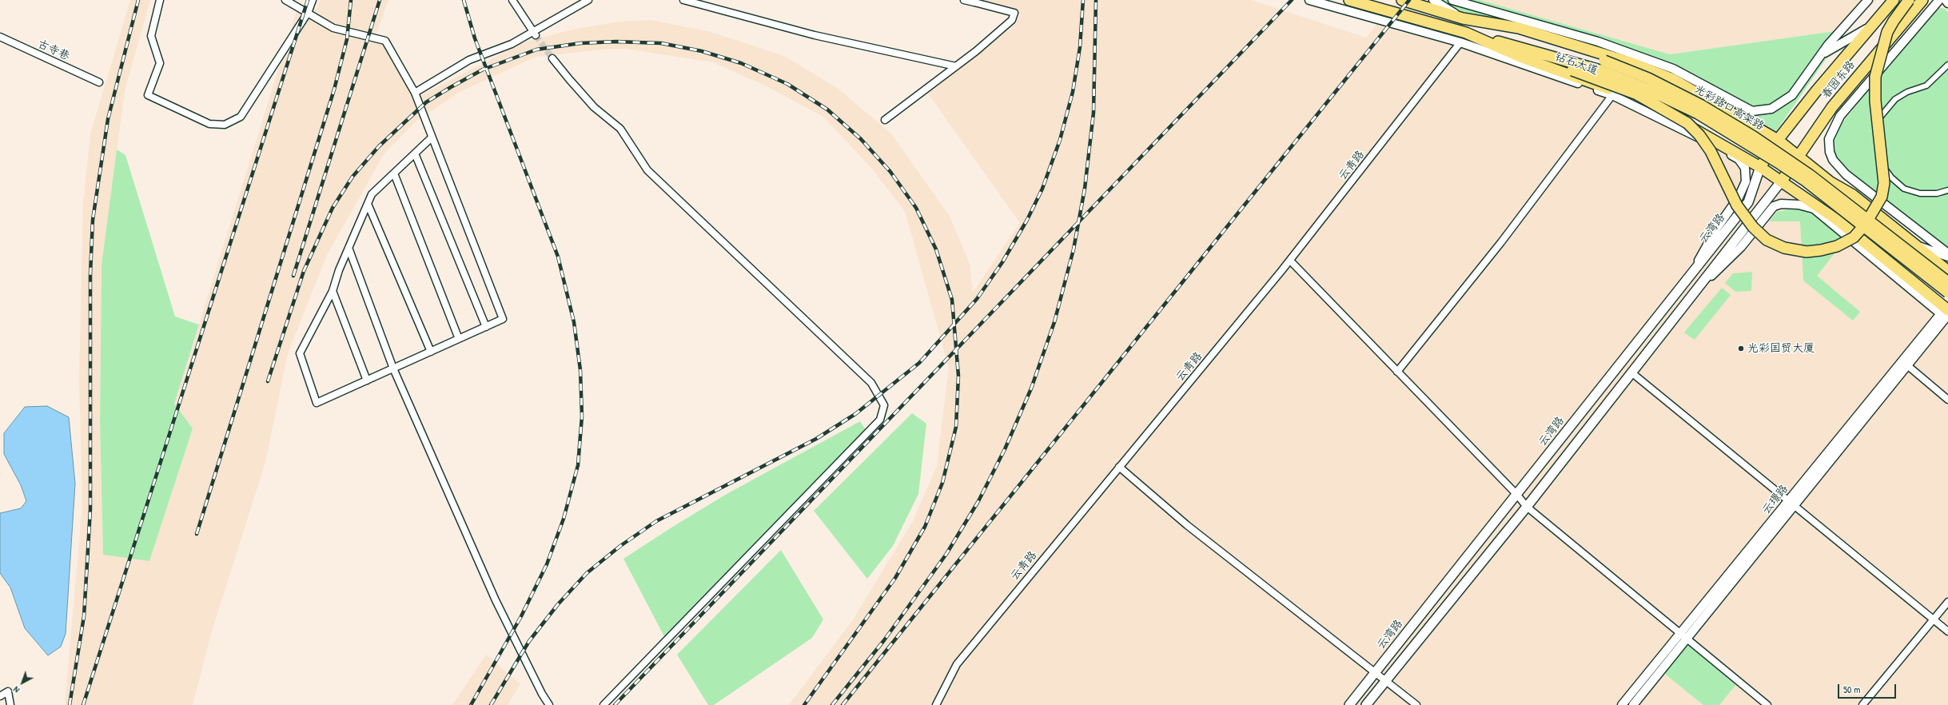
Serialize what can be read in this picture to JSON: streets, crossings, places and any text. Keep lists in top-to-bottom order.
{
  "streets": {
    "main road": [
      "钻石大道",
      "春园东路",
      "光彩路口高架路",
      "云湾路"
    ],
    "street": ["古寺巷", "云青路", "云璟路"]
  },
  "crossings": [
    ["钻石大道", "春园东路"],
    ["钻石大道", "光彩路口高架路"],
    ["钻石大道", "云湾路"],
    ["钻石大道", "云璟路"],
    ["春园东路", "云湾路"]
  ],
  "places": ["光彩国贸大厦"],
  "scale_bar": "50 m",
  "north": "bottom left"
}
